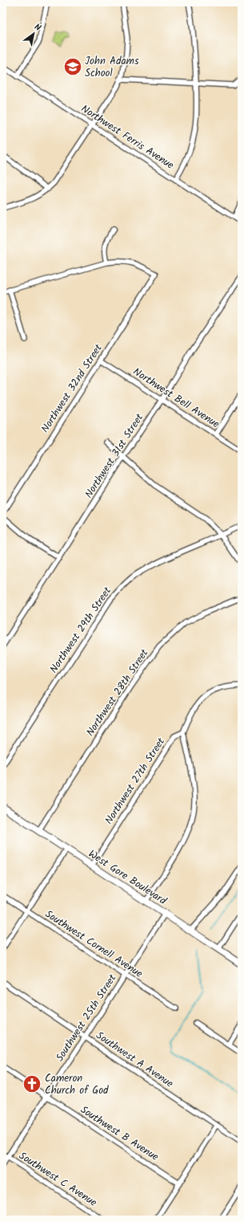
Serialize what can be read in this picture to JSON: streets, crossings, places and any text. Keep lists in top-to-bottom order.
{
  "streets": {
    "main road": ["West Gore Boulevard"],
    "street": [
      "Northwest Ferris Avenue",
      "Northwest 32nd Street",
      "Northwest Bell Avenue",
      "Northwest 31st Street",
      "Northwest 29th Street",
      "Northwest 28th Street",
      "Northwest 27th Street",
      "Southwest Cornell Avenue",
      "Southwest 25th Street",
      "Southwest A Avenue",
      "Southwest B Avenue",
      "Southwest C Avenue"
    ]
  },
  "crossings": [
    ["Northwest 32nd Street", "Northwest Bell Avenue"],
    ["Northwest Bell Avenue", "Northwest 31st Street"],
    ["Northwest 28th Street", "West Gore Boulevard"],
    ["Northwest 27th Street", "West Gore Boulevard"],
    ["West Gore Boulevard", "Southwest 25th Street"],
    ["Southwest Cornell Avenue", "Southwest 25th Street"],
    ["Southwest 25th Street", "Southwest A Avenue"],
    ["Southwest 25th Street", "Southwest B Avenue"],
    ["Southwest 25th Street", "Southwest C Avenue"]
  ],
  "places": {
    "school or university": ["John Adams School"],
    "church": ["Cameron Church of God"]
  },
  "north": "top right"
}
